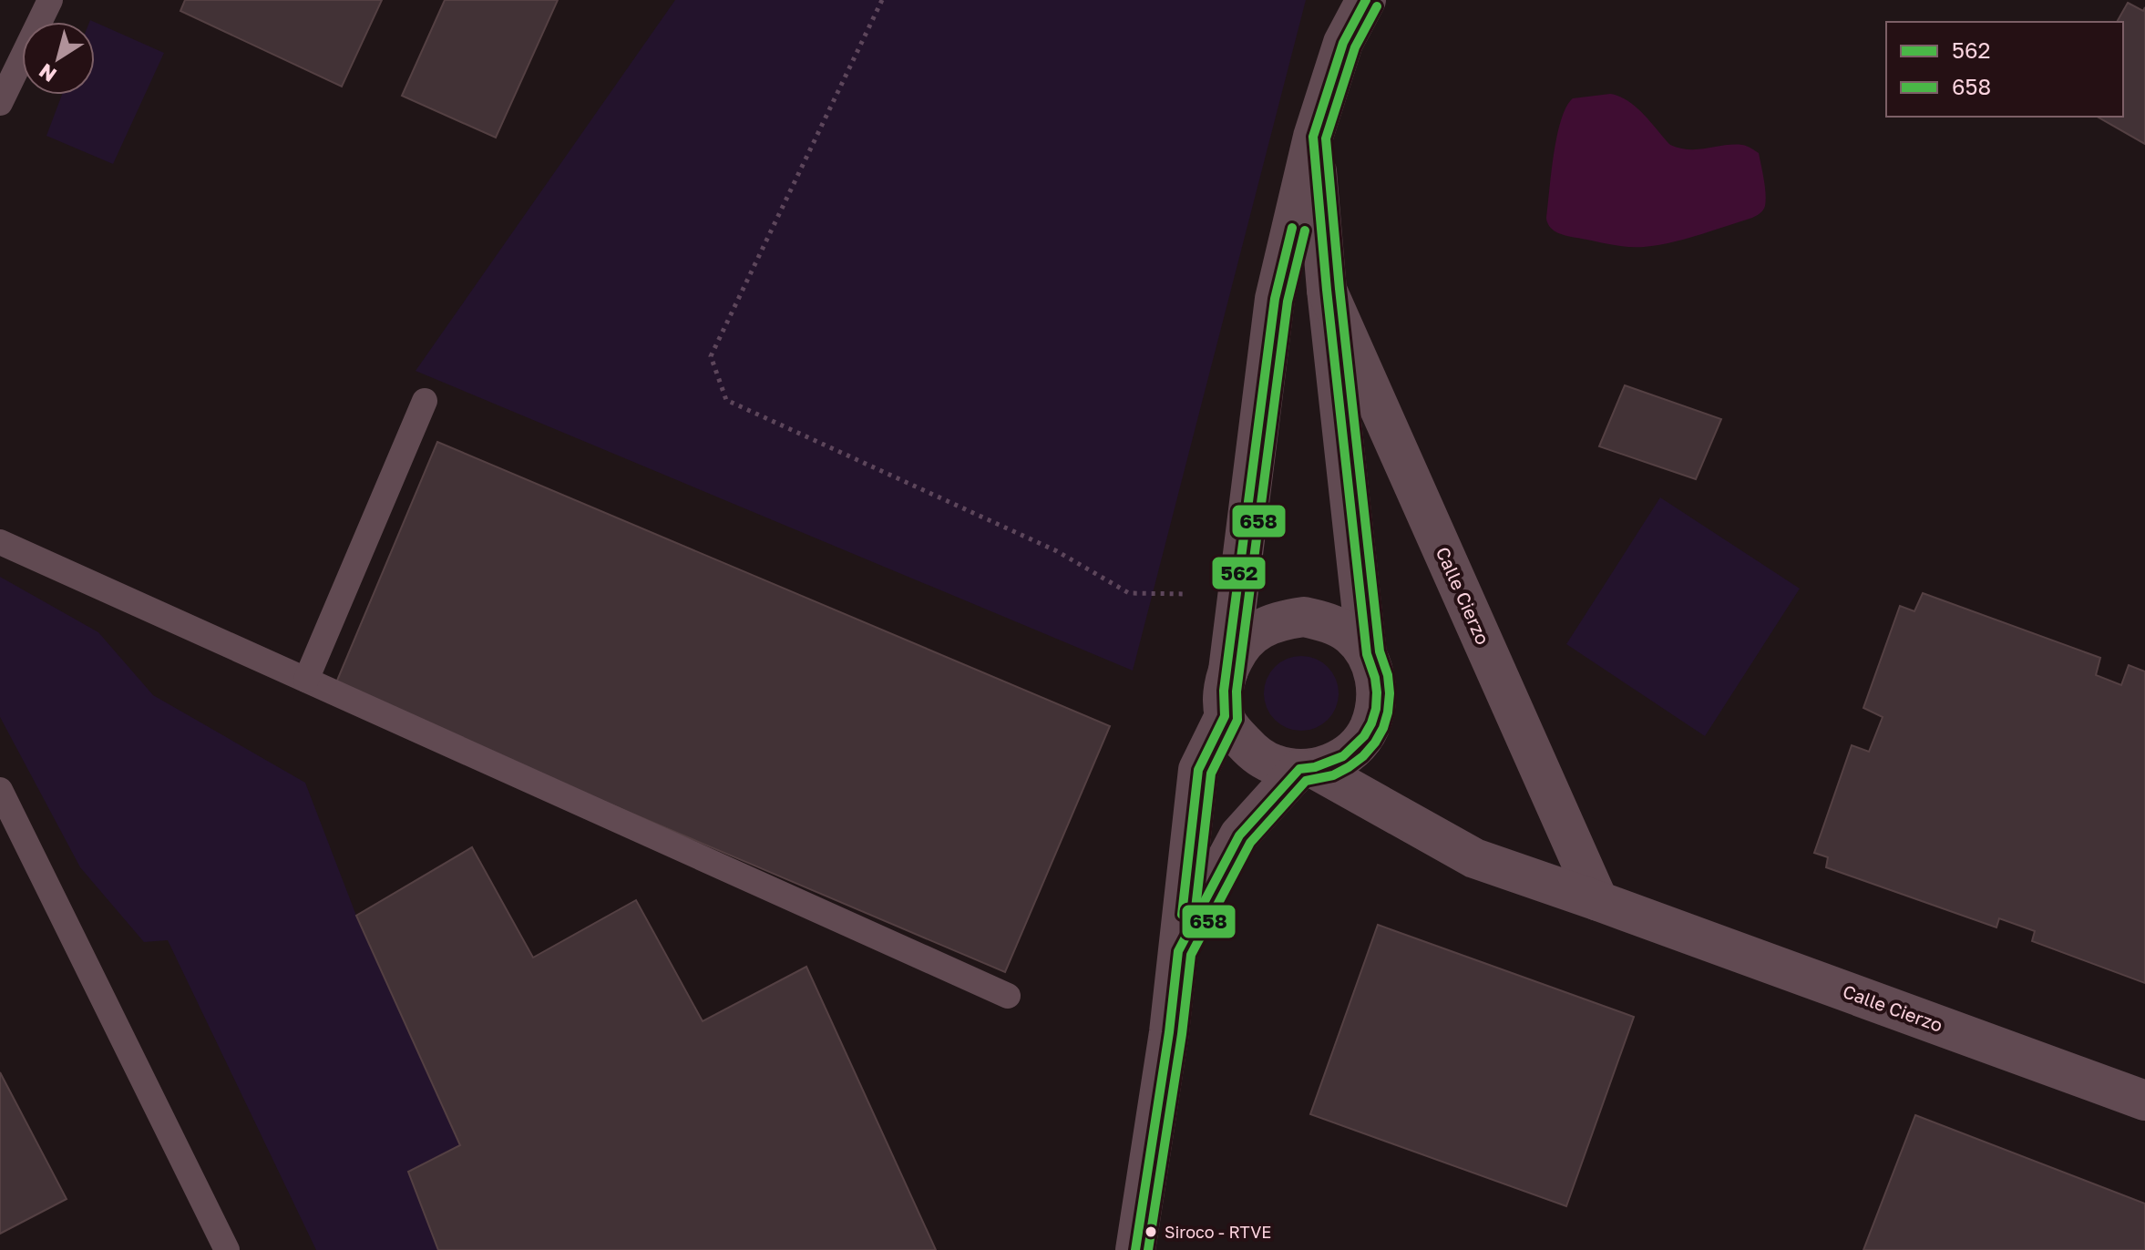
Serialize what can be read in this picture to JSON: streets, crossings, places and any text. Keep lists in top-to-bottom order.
{
  "streets": {
    "street": ["Calle Cierzo"]
  },
  "places": ["Siroco - RTVE"],
  "lines": ["transit line 562", "transit line 658"],
  "legend": ["562", "658"],
  "north": "bottom left"
}
